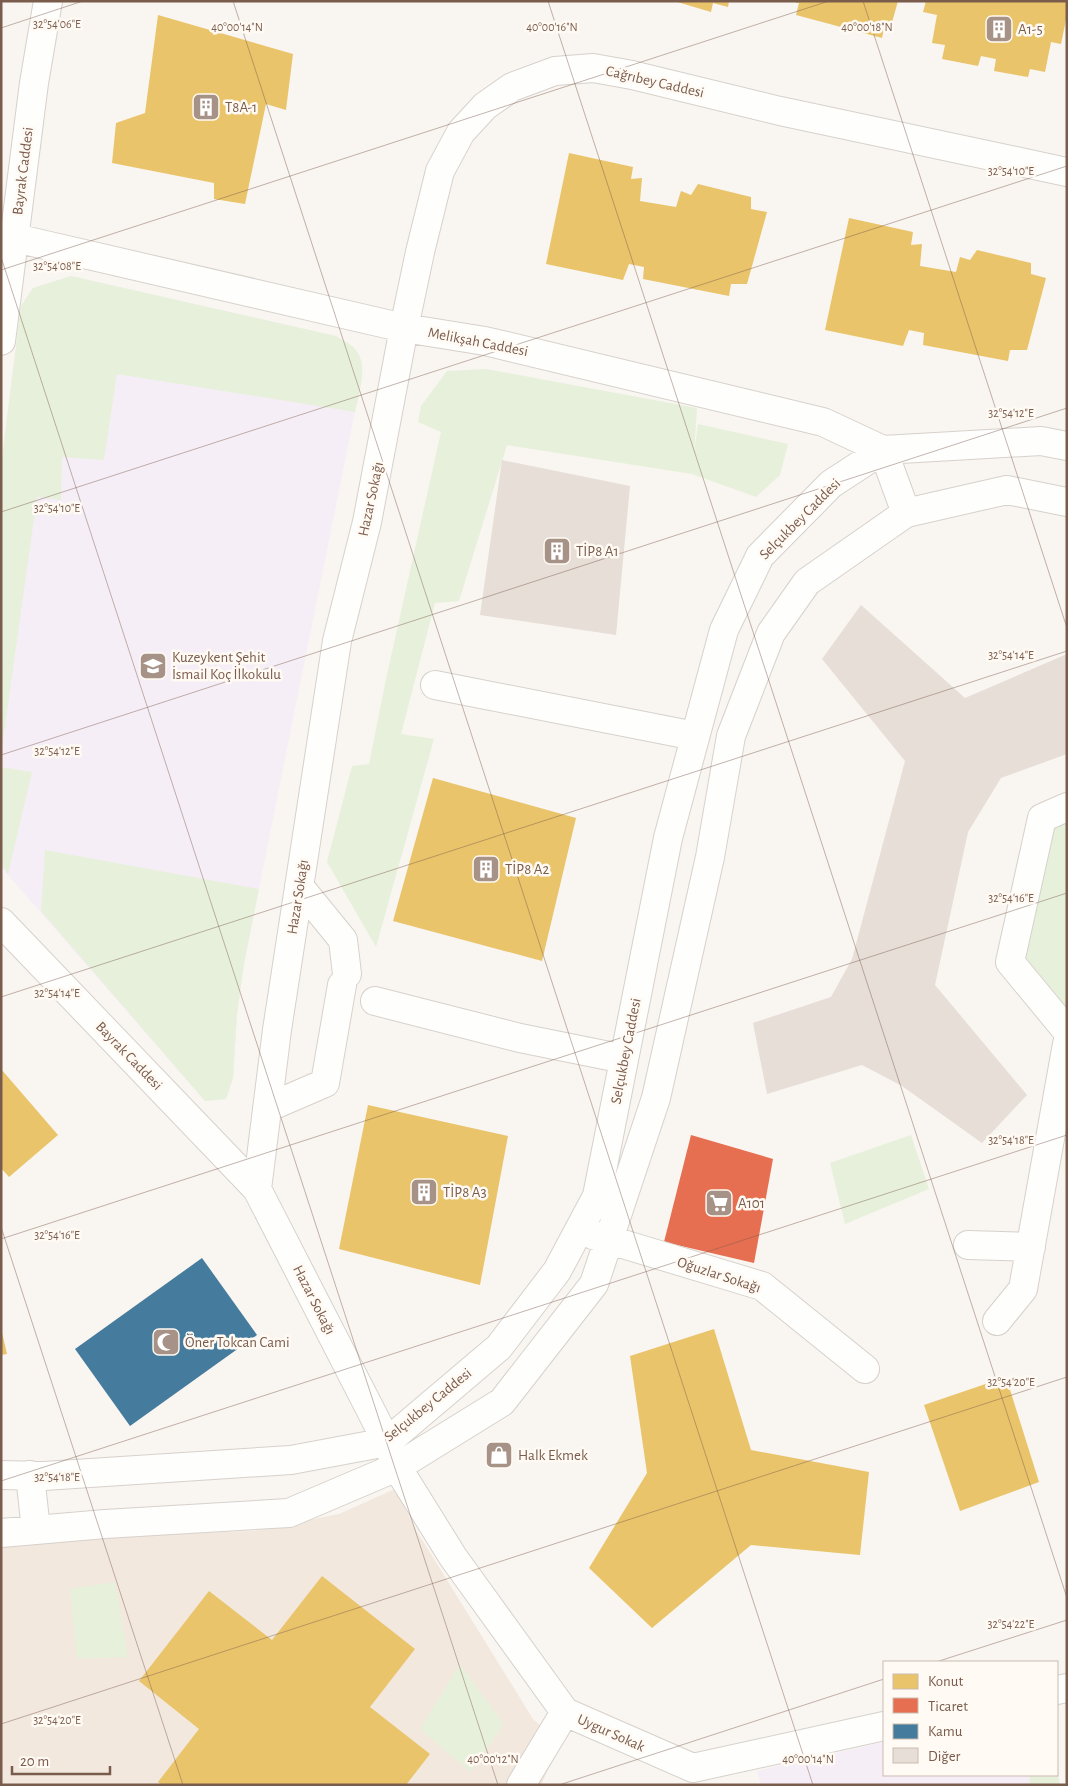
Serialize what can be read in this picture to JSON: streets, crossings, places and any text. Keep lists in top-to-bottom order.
{
  "streets": {
    "street": [
      "Cağrıbey Caddesi",
      "Bayrak Caddesi",
      "Melikşah Caddesi",
      "Hazar Sokağı",
      "Selçukbey Caddesi",
      "Oğuzlar Sokağı",
      "Uygur Sokak"
    ]
  },
  "crossings": [
    ["Cağrıbey Caddesi", "Melikşah Caddesi"],
    ["Cağrıbey Caddesi", "Hazar Sokağı"],
    ["Bayrak Caddesi", "Melikşah Caddesi"],
    ["Bayrak Caddesi", "Hazar Sokağı"],
    ["Melikşah Caddesi", "Hazar Sokağı"],
    ["Melikşah Caddesi", "Selçukbey Caddesi"],
    ["Hazar Sokağı", "Selçukbey Caddesi"],
    ["Hazar Sokağı", "Uygur Sokak"],
    ["Selçukbey Caddesi", "Oğuzlar Sokağı"],
    ["Selçukbey Caddesi", "Uygur Sokak"]
  ],
  "places": {
    "building": [
      "A1-5",
      "T8A-1",
      "TİP8 A1",
      "TİP8 A2",
      "TİP8 A3"
    ],
    "school or university": ["Kuzeykent Şehit İsmail Koç İlkokulu"],
    "supermarket": ["A101"],
    "mosque": ["Öner Tokcan Cami"],
    "shop": ["Halk Ekmek"]
  },
  "legend": [
    "Konut",
    "Ticaret",
    "Kamu",
    "Diğer"
  ],
  "scale_bar": "20 m",
  "coordinates": [
    "32°54'06\"E",
    "40°00'14\"N",
    "40°00'16\"N",
    "40°00'18\"N",
    "32°54'10\"E",
    "32°54'08\"E",
    "32°54'12\"E",
    "32°54'14\"E",
    "32°54'16\"E",
    "32°54'18\"E",
    "32°54'20\"E",
    "32°54'22\"E",
    "40°00'12\"N"
  ]
}
